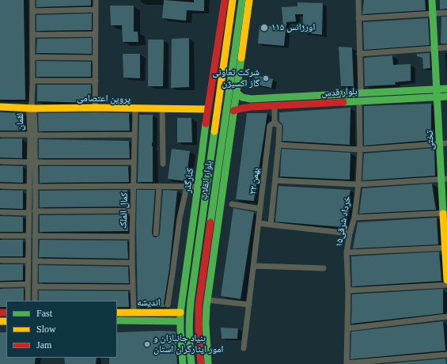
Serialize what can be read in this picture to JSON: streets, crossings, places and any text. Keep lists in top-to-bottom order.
{
  "streets": {
    "main road": [
      "بلوار قدس",
      "پروین اعتصامی",
      "تختی",
      "کنارگذر",
      "بلوار انقلاب",
      "اندیشه"
    ],
    "street": [
      "لقمان",
      "۲۲ بهمن",
      "کمال الملک",
      "۱۵خرداد شرقی"
    ]
  },
  "crossings": [
    ["بلوار قدس", "تختی"],
    ["بلوار قدس", "۱۵خرداد شرقی"],
    ["پروین اعتصامی", "لقمان"],
    ["پروین اعتصامی", "کنارگذر"],
    ["پروین اعتصامی", "کمال الملک"],
    ["کنارگذر", "اندیشه"],
    ["کمال الملک", "اندیشه"]
  ],
  "places": ["اورژانس ۱۱۵", "شرکت تعاونی گاز اکسیژن", "بنیاد جانبازان و امور ایثارگران استان"],
  "legend": ["Fast", "Slow", "Jam"]
}
